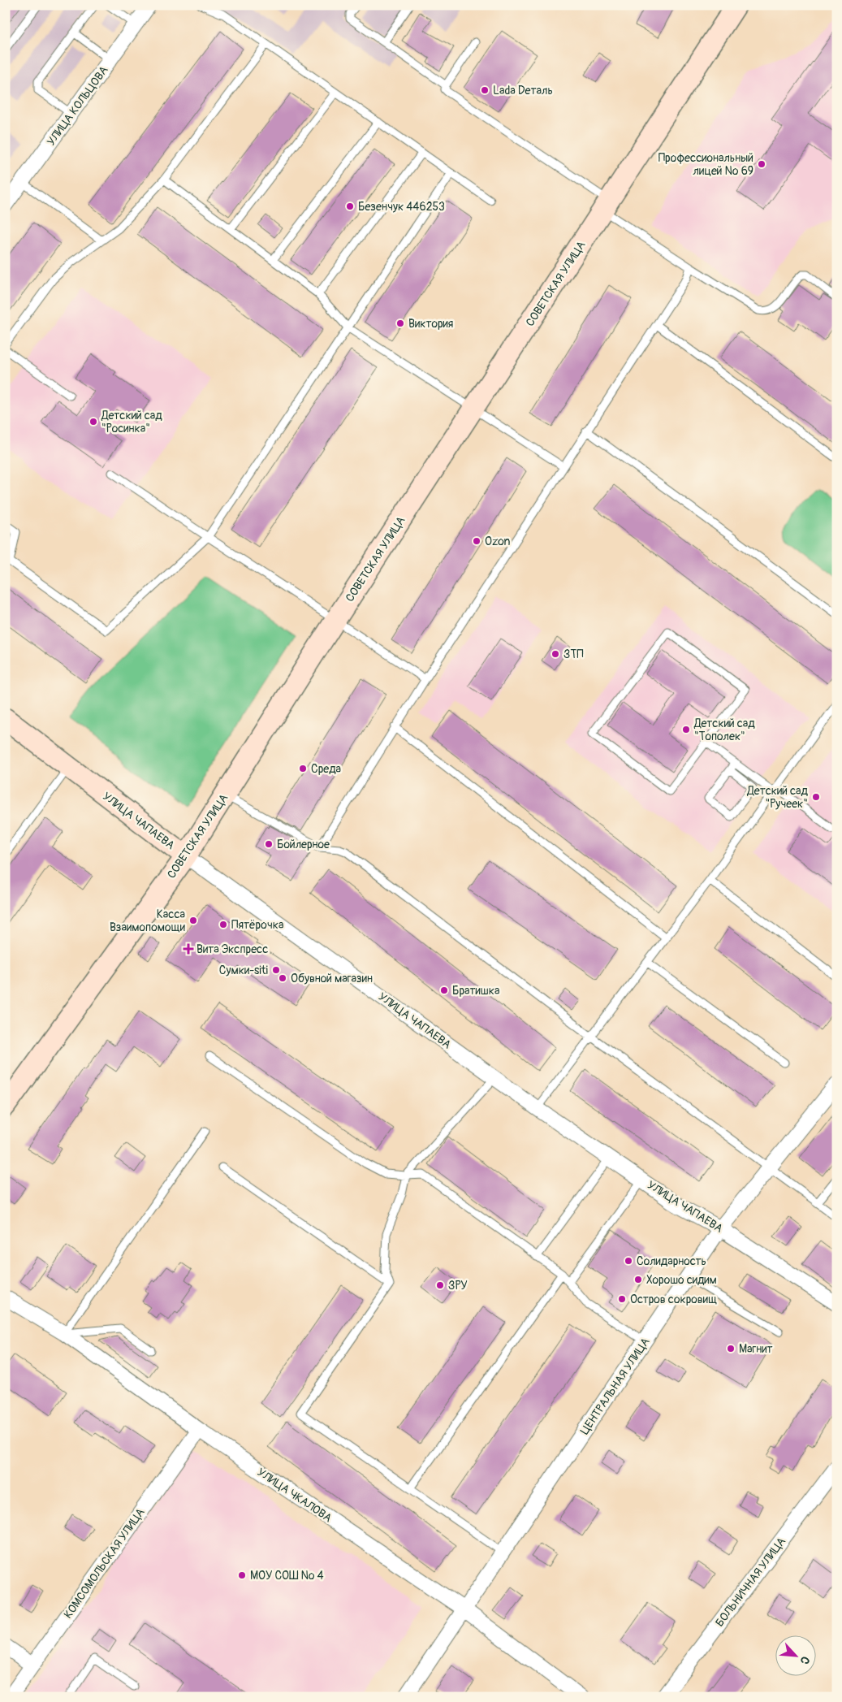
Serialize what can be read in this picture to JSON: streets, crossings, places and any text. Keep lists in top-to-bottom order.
{
  "streets": {
    "street": [
      "УЛИЦА КОЛЬЦОВА",
      "СОВЕТСКАЯ УЛИЦА",
      "УЛИЦА ЧАПАЕВА",
      "ЦЕНТРАЛЬНАЯ УЛИЦА",
      "УЛИЦА ЧКАЛОВА",
      "КОМСОМОЛЬСКАЯ УЛИЦА",
      "БОЛЬНИЧНАЯ УЛИЦА"
    ]
  },
  "crossings": [
    ["СОВЕТСКАЯ УЛИЦА", "УЛИЦА ЧАПАЕВА"],
    ["УЛИЦА ЧАПАЕВА", "ЦЕНТРАЛЬНАЯ УЛИЦА"],
    ["ЦЕНТРАЛЬНАЯ УЛИЦА", "УЛИЦА ЧКАЛОВА"],
    ["УЛИЦА ЧКАЛОВА", "КОМСОМОЛЬСКАЯ УЛИЦА"]
  ],
  "places": {
    "other": [
      "Lada Dеталь",
      "Профессиональный лицей № 69",
      "Безенчук 446253",
      "Виктория",
      "Детский сад \"Росинка\"",
      "Ozon",
      "ЗТП",
      "Детский сад \"Тополек\"",
      "Среда",
      "Детский сад \"Ручеек\"",
      "Бойлерное",
      "Касса Взаимопомощи",
      "Пятёрочка",
      "Сумки-siti",
      "Обувной магазин",
      "Братишка",
      "Солидарность",
      "Хорошо сидим",
      "ЗРУ",
      "Остров сокровищ",
      "Магнит",
      "МОУ СОШ № 4"
    ],
    "health": ["Вита Экспресс"]
  },
  "north": "bottom right"
}
